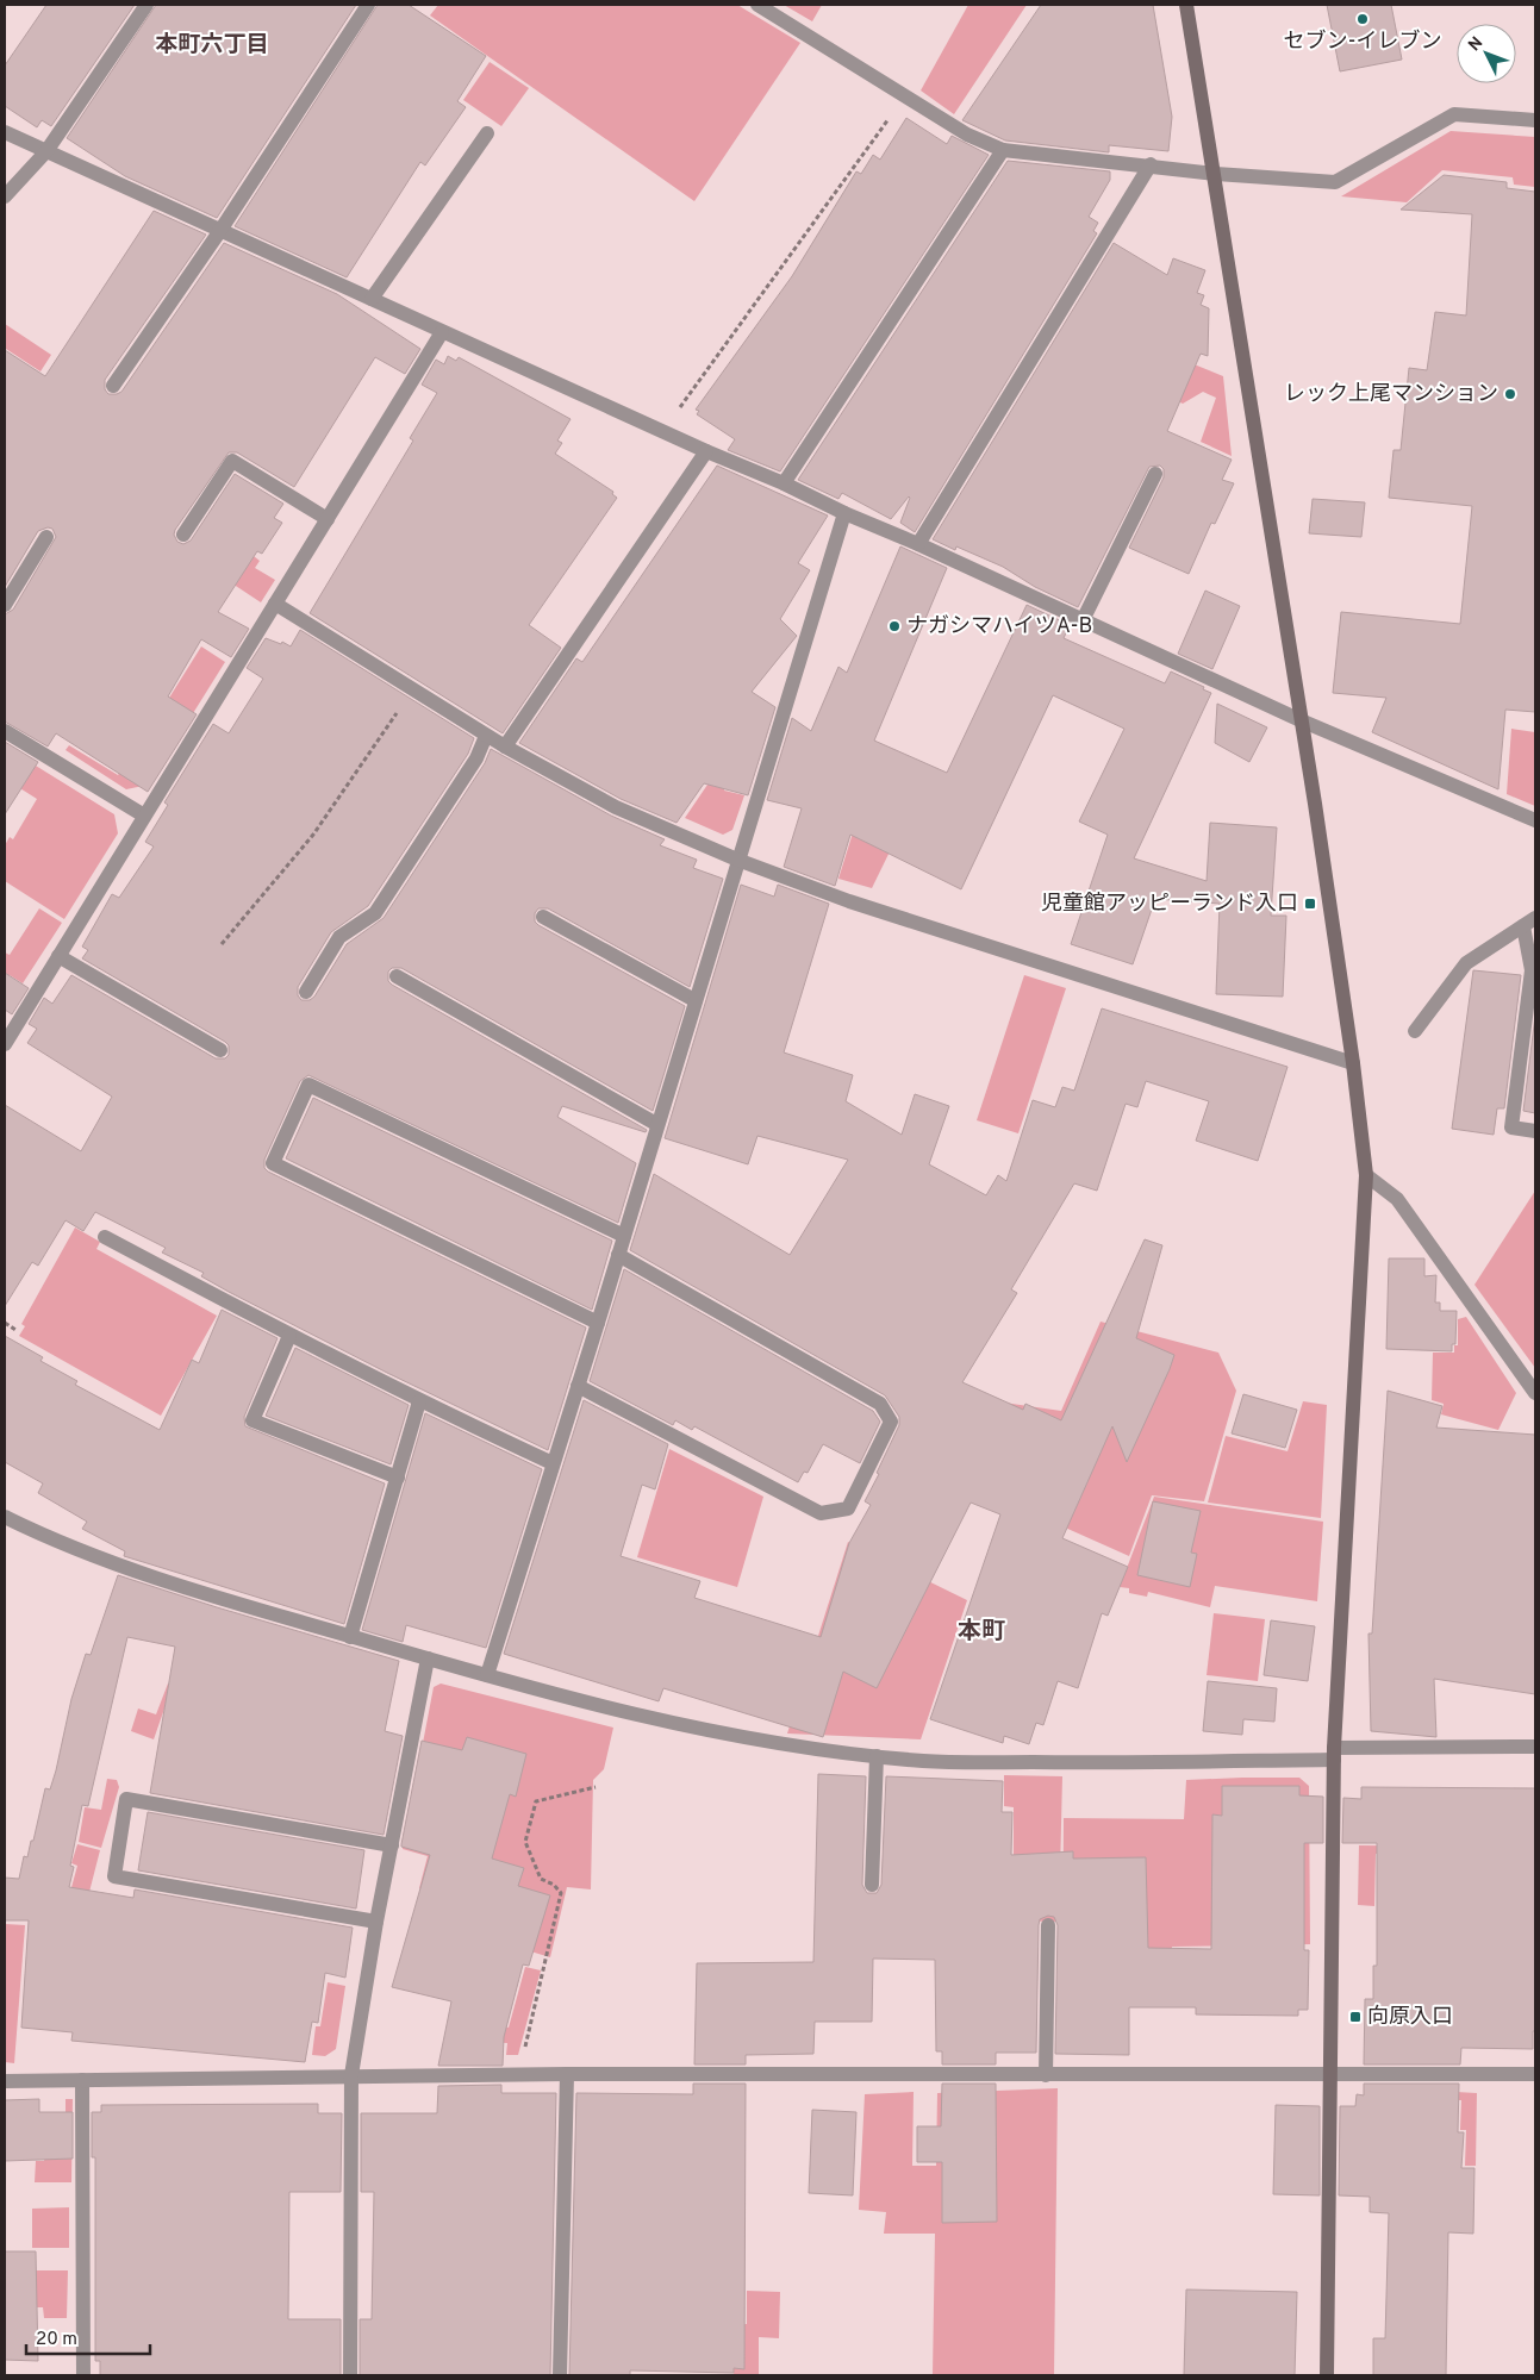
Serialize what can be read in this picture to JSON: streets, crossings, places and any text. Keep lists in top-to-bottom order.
{
  "districts": ["本町六丁目", "本町"],
  "places": {
    "other": ["セブン-イレブン", "レック上尾マンション", "ナガシマハイツA-B"],
    "transit": ["児童館アッピーランド入口", "向原入口"]
  },
  "scale_bar": "20 m",
  "north": "top left"
}
